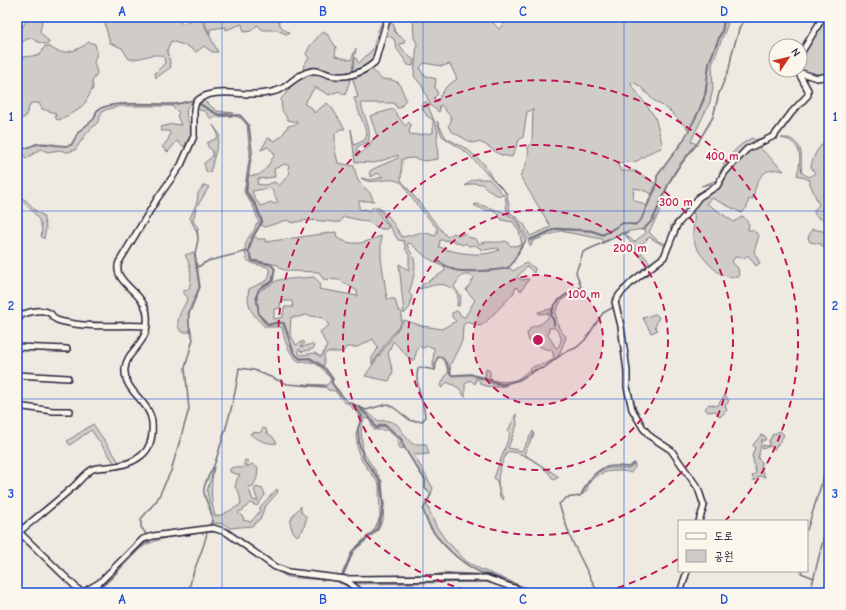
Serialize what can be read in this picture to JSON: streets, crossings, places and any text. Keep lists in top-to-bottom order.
{
  "legend": ["도로", "공원"],
  "north": "top right",
  "grid": {
    "columns": [
      "A",
      "B",
      "C",
      "D"
    ],
    "rows": ["1", "2", "3"]
  },
  "rings": [
    "400 m",
    "300 m",
    "200 m",
    "100 m"
  ]
}
